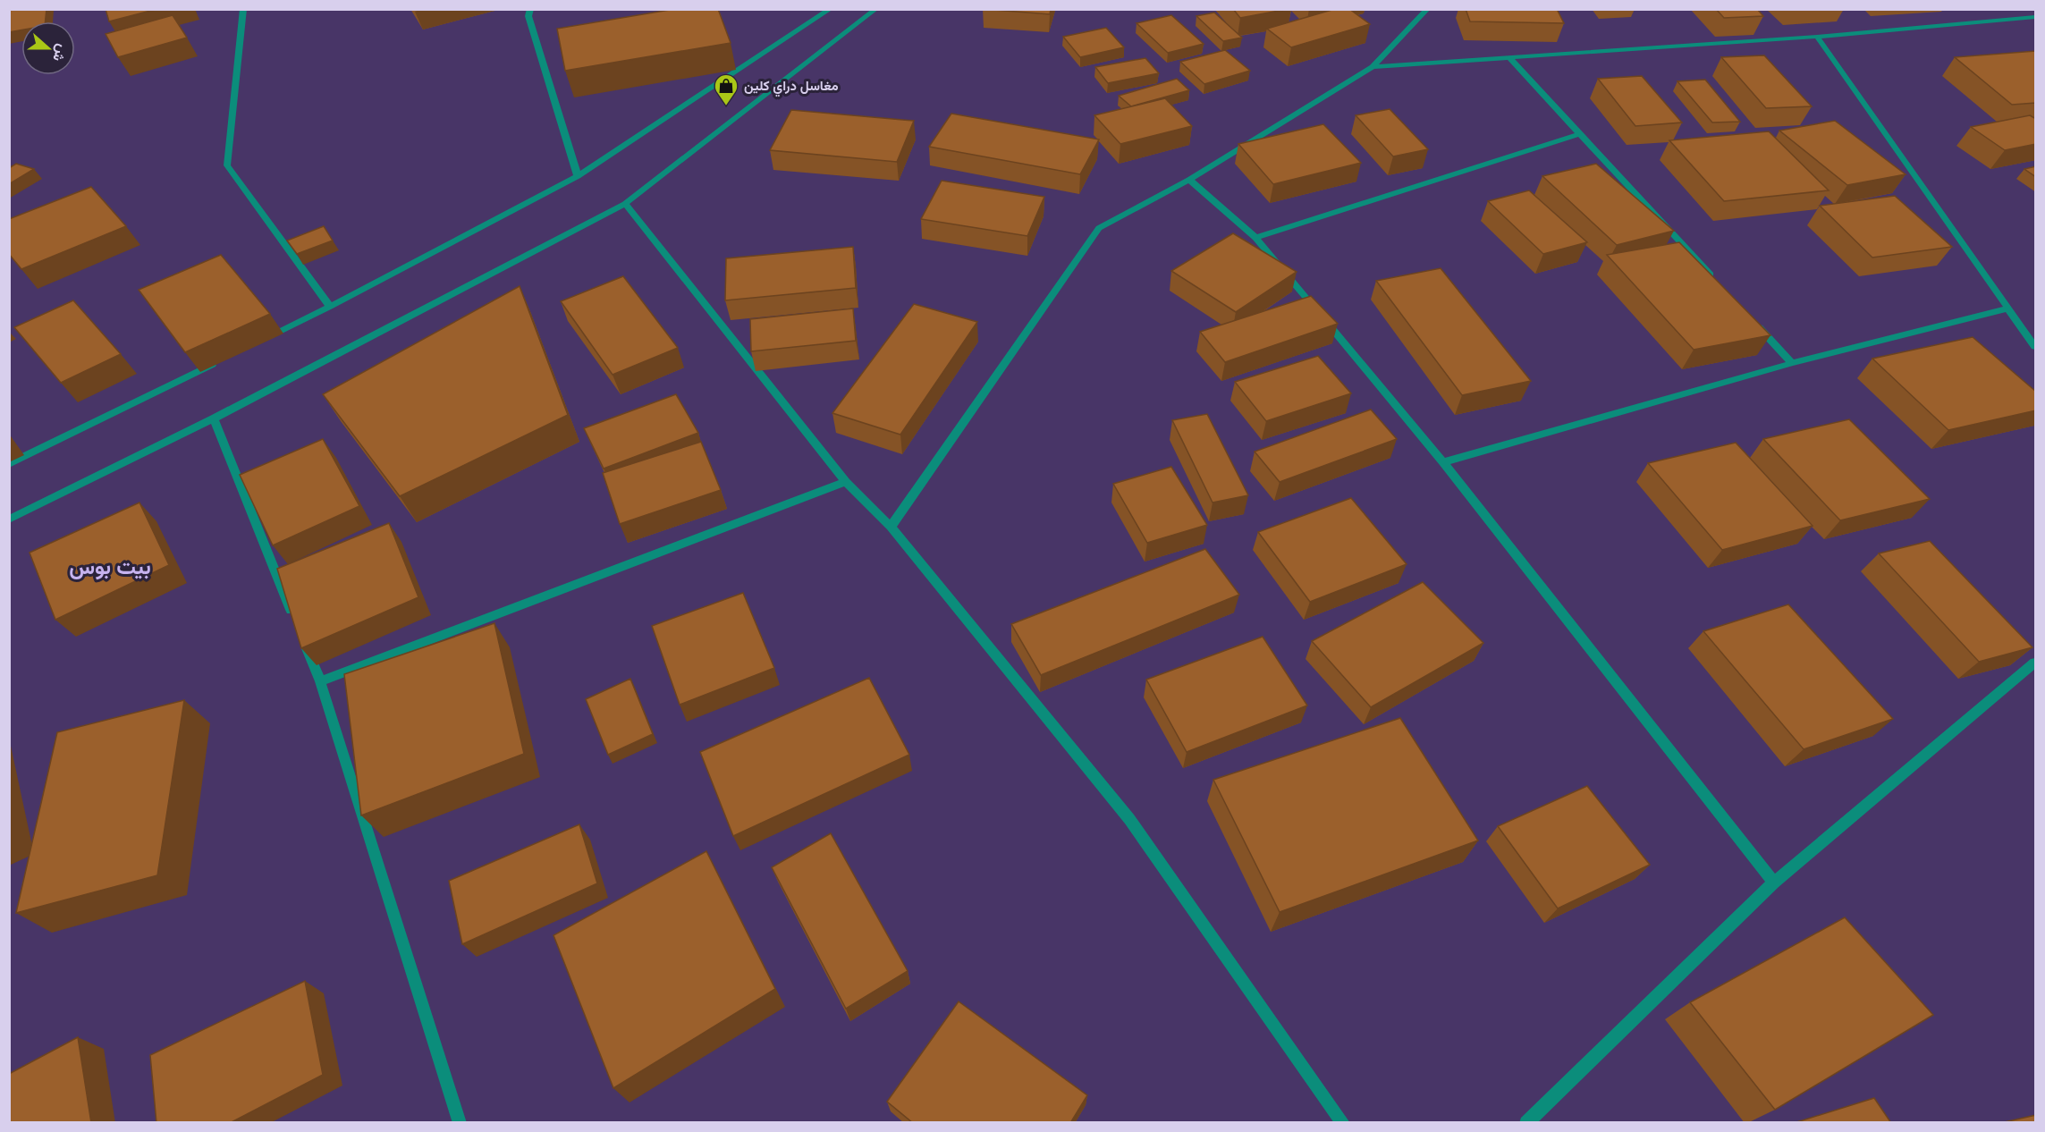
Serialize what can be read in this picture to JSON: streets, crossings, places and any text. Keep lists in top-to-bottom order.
{
  "districts": ["بيت بوس"],
  "places": {
    "shop": ["مغاسل دراي كلين"]
  },
  "north": "right"
}
